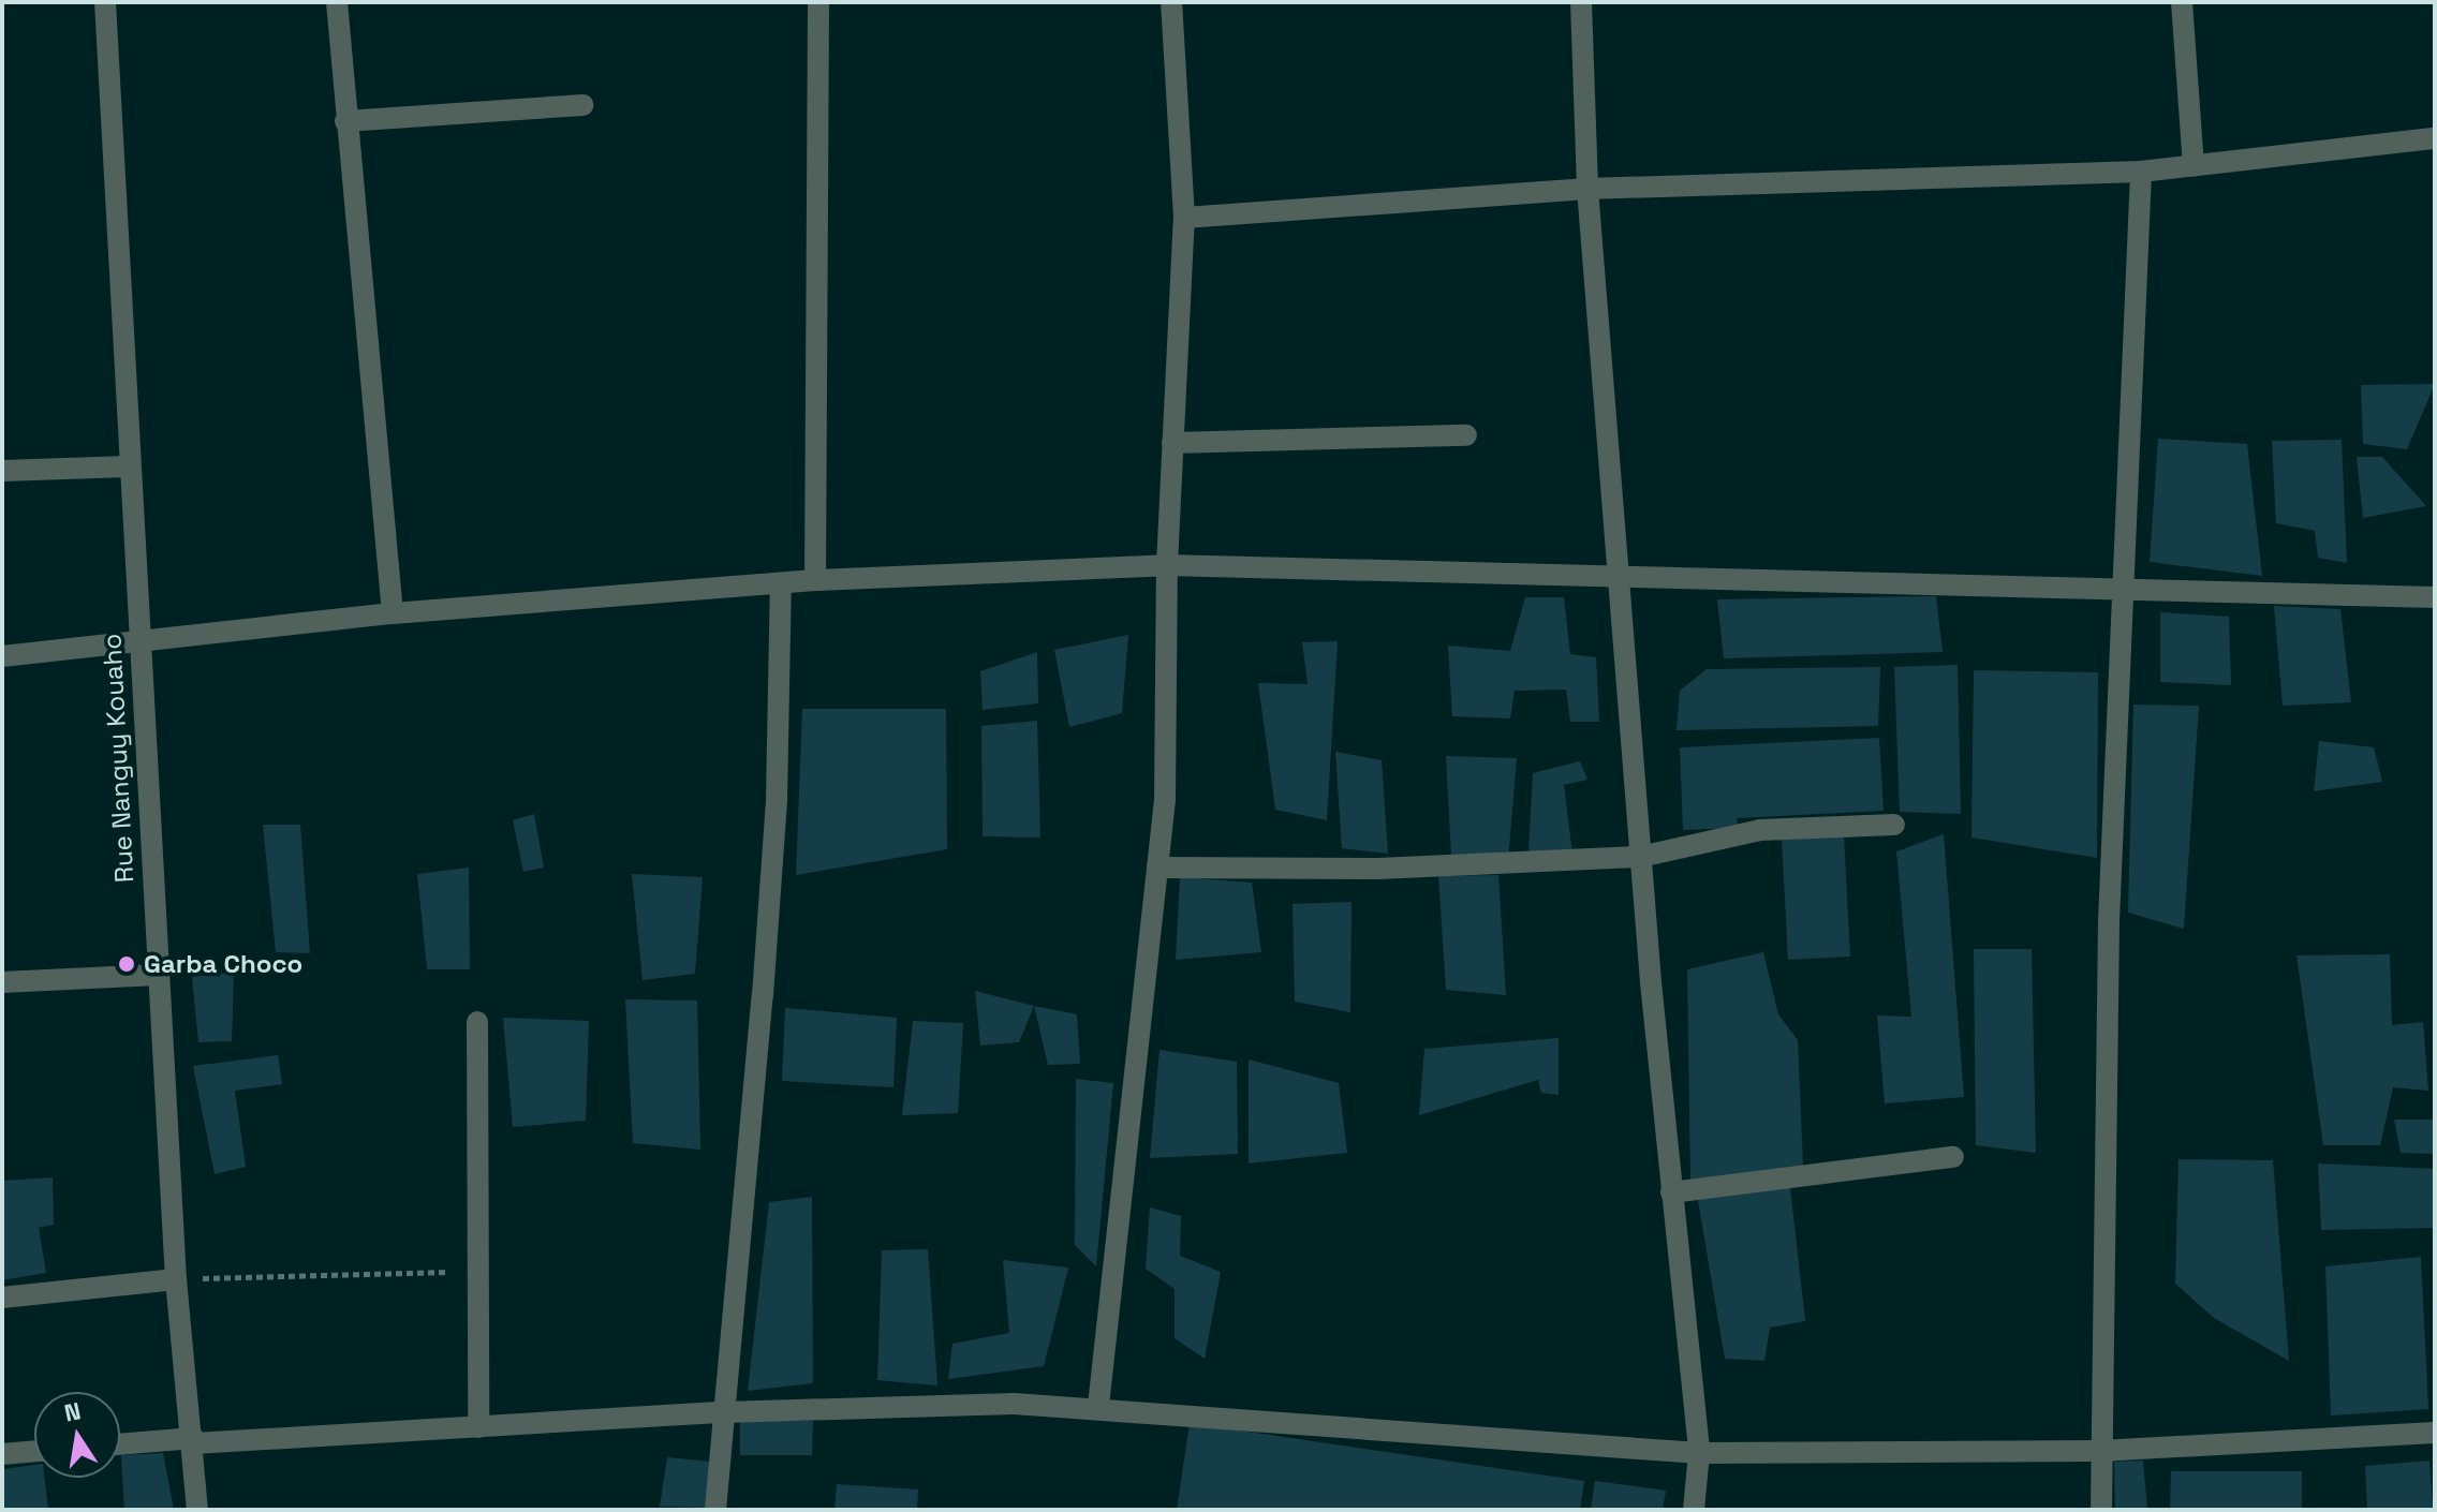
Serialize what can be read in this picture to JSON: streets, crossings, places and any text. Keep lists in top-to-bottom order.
{
  "streets": {
    "street": ["Rue Nanguy Kouaho"]
  },
  "places": ["Garba Choco"],
  "north": "top"
}
